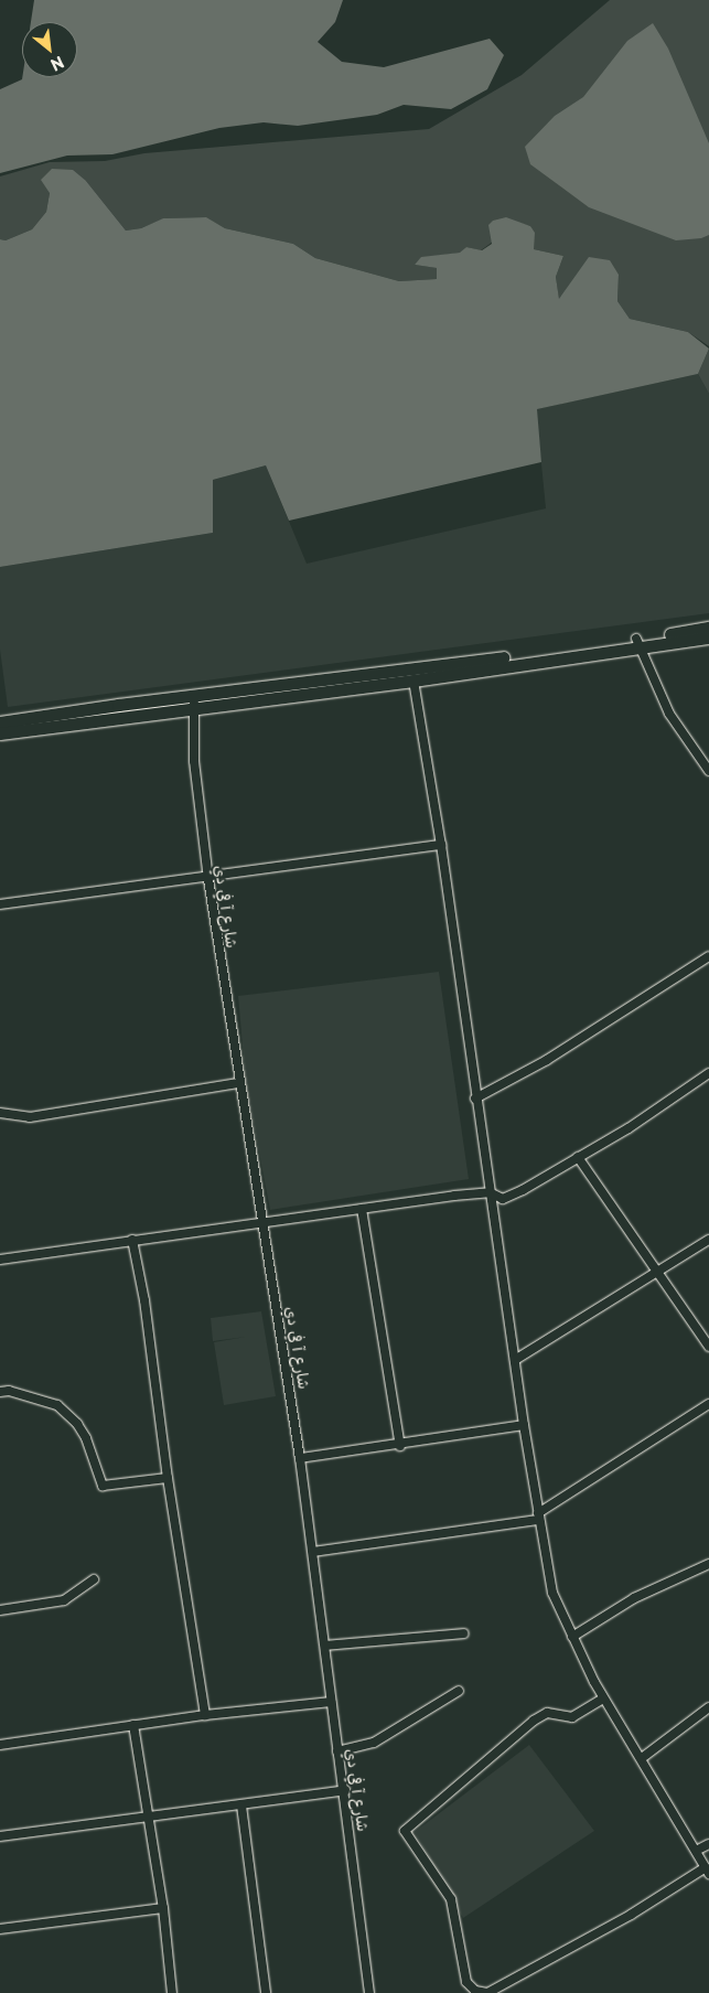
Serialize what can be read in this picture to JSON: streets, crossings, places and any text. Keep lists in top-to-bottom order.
{
  "streets": {
    "street": ["شارع آ في دي"]
  },
  "north": "bottom right"
}
